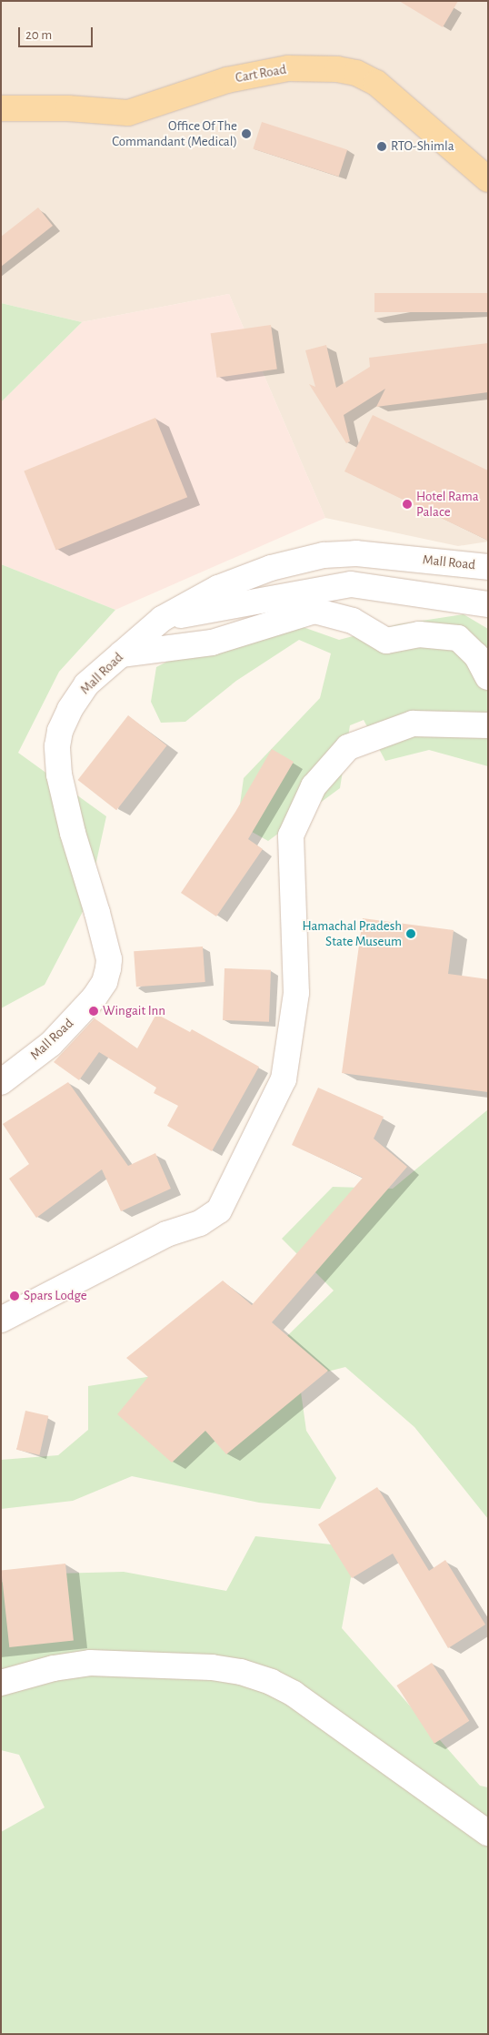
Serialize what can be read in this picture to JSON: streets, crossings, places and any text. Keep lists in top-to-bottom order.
{
  "streets": {
    "main road": ["Cart Road"],
    "street": ["Mall Road"]
  },
  "places": [
    "Office Of The Commandant (Medical)",
    "RTO-Shimla",
    "Hotel Rama Palace",
    "Hamachal Pradesh State Museum",
    "Wingait Inn",
    "Spars Lodge"
  ],
  "scale_bar": "20 m"
}
